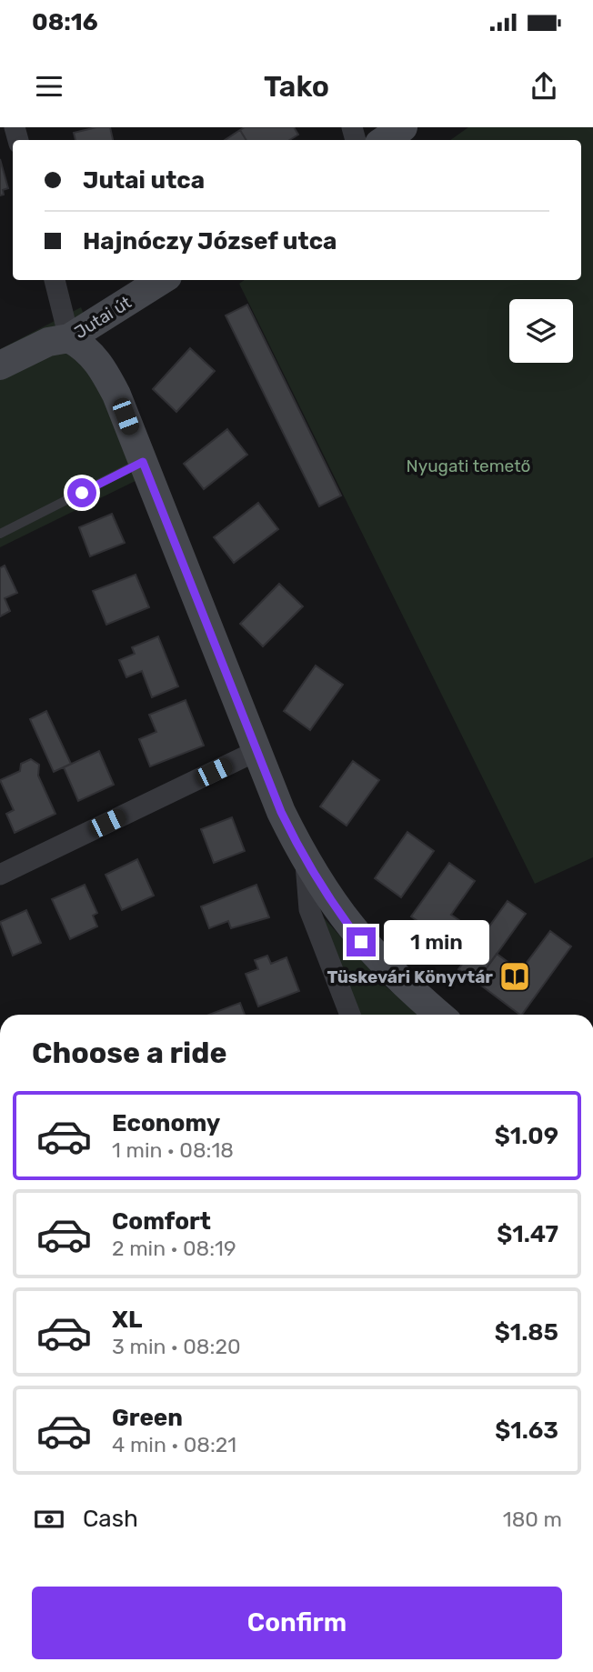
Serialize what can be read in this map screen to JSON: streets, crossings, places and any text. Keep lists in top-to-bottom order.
{
  "streets": {
    "main road": ["Jutai út"]
  },
  "parks": ["Nyugati temető"],
  "places": {
    "library": ["Tüskevári Könyvtár"]
  },
  "page": {
    "status": "08:16",
    "header": "Tako",
    "banner": ["Jutai utca", "Hajnóczy József utca"],
    "bubble": "1 min",
    "heading": "Choose a ride",
    "list": [
      {
        "name": "Economy",
        "note": "1 min · 08:18",
        "value": "$1.09"
      },
      {
        "name": "Comfort",
        "note": "2 min · 08:19",
        "value": "$1.47"
      },
      {
        "name": "XL",
        "note": "3 min · 08:20",
        "value": "$1.85"
      },
      {
        "name": "Green",
        "note": "4 min · 08:21",
        "value": "$1.63"
      }
    ],
    "pay": ["Cash", "180 m"],
    "buttons": "Confirm"
  }
}
